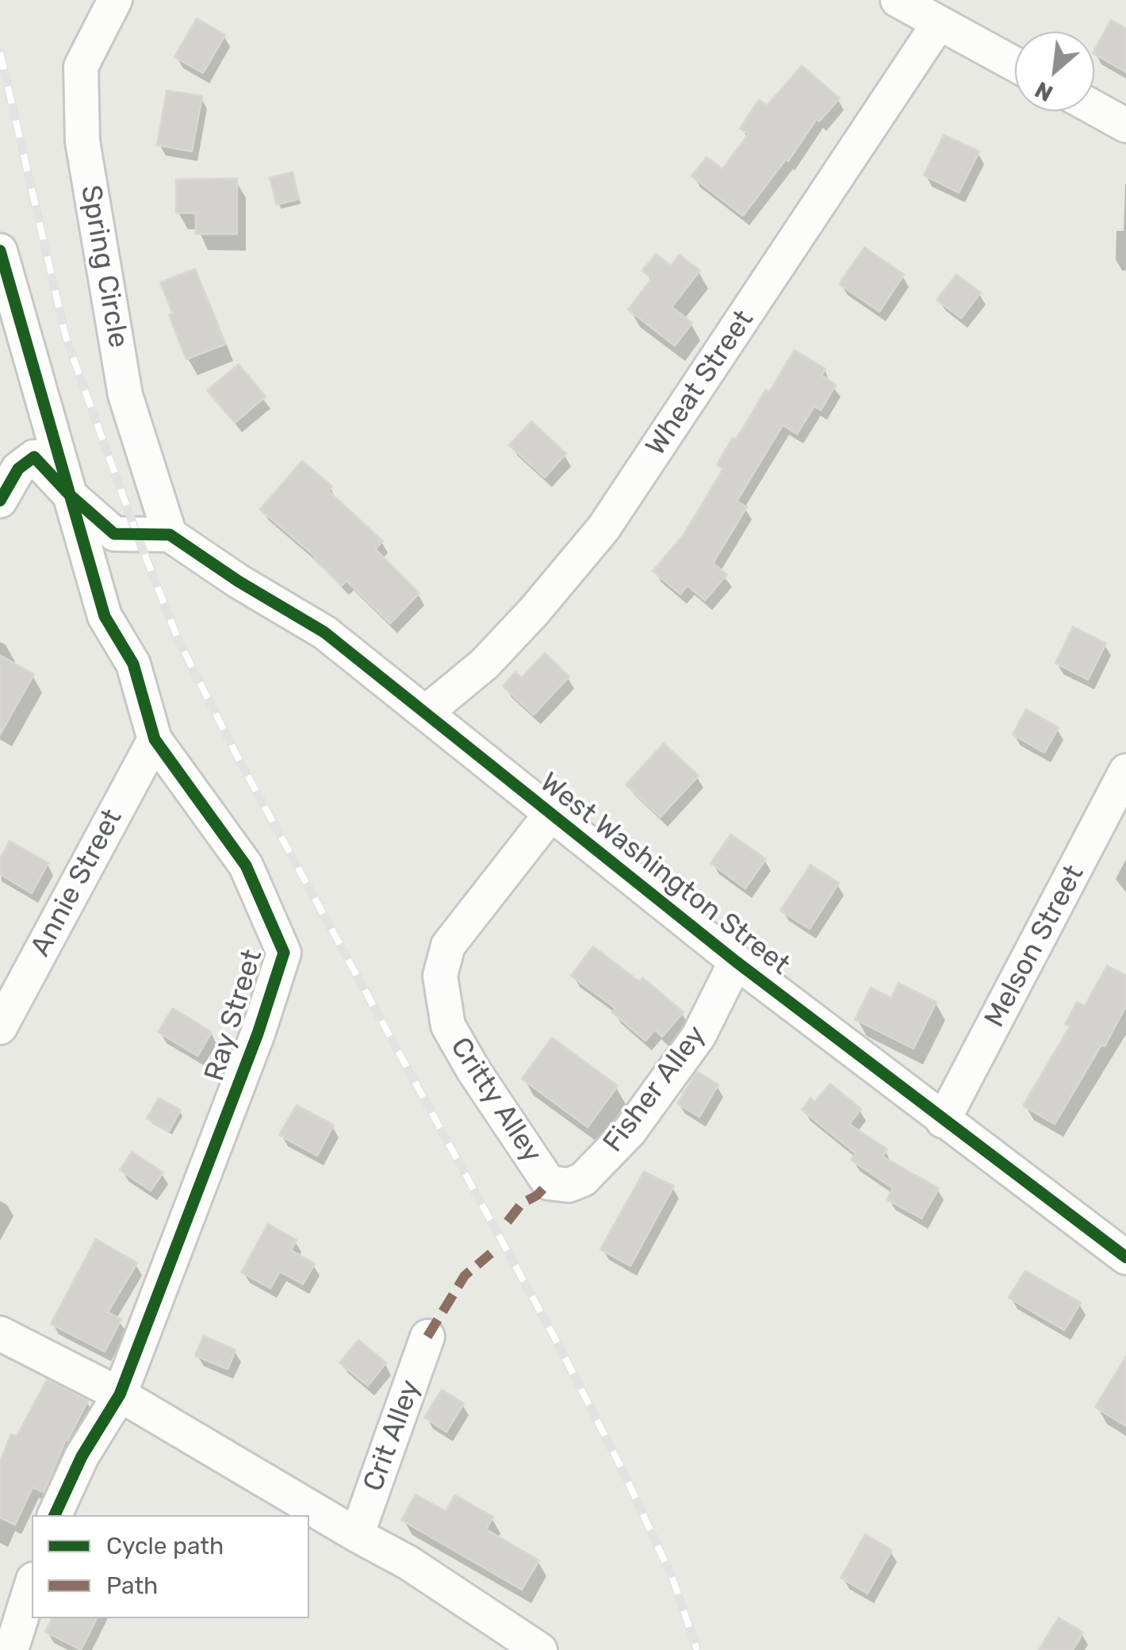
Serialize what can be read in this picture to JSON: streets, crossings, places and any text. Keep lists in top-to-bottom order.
{
  "streets": {
    "street": [
      "Spring Circle",
      "Wheat Street",
      "West Washington Street",
      "Annie Street",
      "Melson Street",
      "Ray Street",
      "Fisher Alley",
      "Critty Alley",
      "Crit Alley"
    ]
  },
  "crossings": [
    ["Spring Circle", "West Washington Street"],
    ["Wheat Street", "West Washington Street"],
    ["West Washington Street", "Melson Street"],
    ["West Washington Street", "Fisher Alley"],
    ["West Washington Street", "Critty Alley"],
    ["Annie Street", "Ray Street"],
    ["Fisher Alley", "Critty Alley"]
  ],
  "legend": ["Cycle path", "Path"],
  "north": "bottom left"
}
